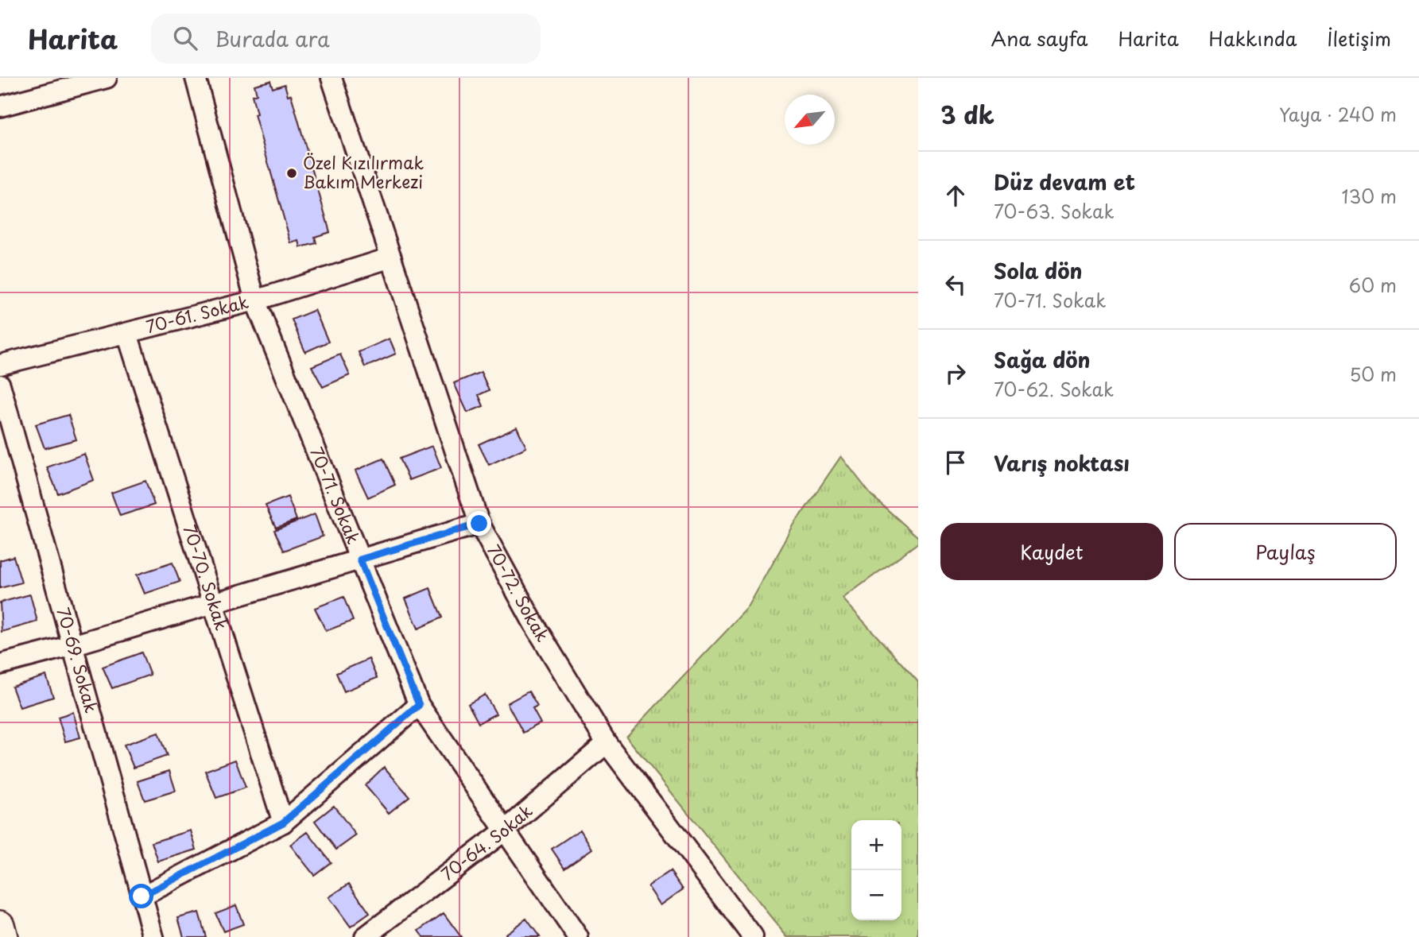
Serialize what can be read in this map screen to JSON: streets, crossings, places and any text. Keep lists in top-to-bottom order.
{
  "streets": {
    "street": [
      "70-61. Sokak",
      "70-71. Sokak",
      "70-70. Sokak",
      "70-72. Sokak",
      "70-69. Sokak",
      "70-64. Sokak"
    ]
  },
  "crossings": [
    ["70-61. Sokak", "70-71. Sokak"],
    ["70-61. Sokak", "70-70. Sokak"],
    ["70-61. Sokak", "70-72. Sokak"],
    ["70-71. Sokak", "70-64. Sokak"],
    ["70-72. Sokak", "70-64. Sokak"]
  ],
  "places": ["Özel Kızılırmak Bakım Merkezi"],
  "north": "bottom left",
  "page": {
    "header": "Harita",
    "search": "Burada ara",
    "nav": [
      "Ana sayfa",
      "Harita",
      "Hakkında",
      "İletişim"
    ],
    "heading": ["3 dk", "Yaya · 240 m"],
    "list": [
      ["Düz devam et", "70-63. Sokak", "130 m"],
      ["Sola dön", "70-71. Sokak", "60 m"],
      ["Sağa dön", "70-62. Sokak", "50 m"],
      "Varış noktası"
    ],
    "buttons": ["Kaydet", "Paylaş"],
    "map_buttons": ["+", "−"]
  }
}
